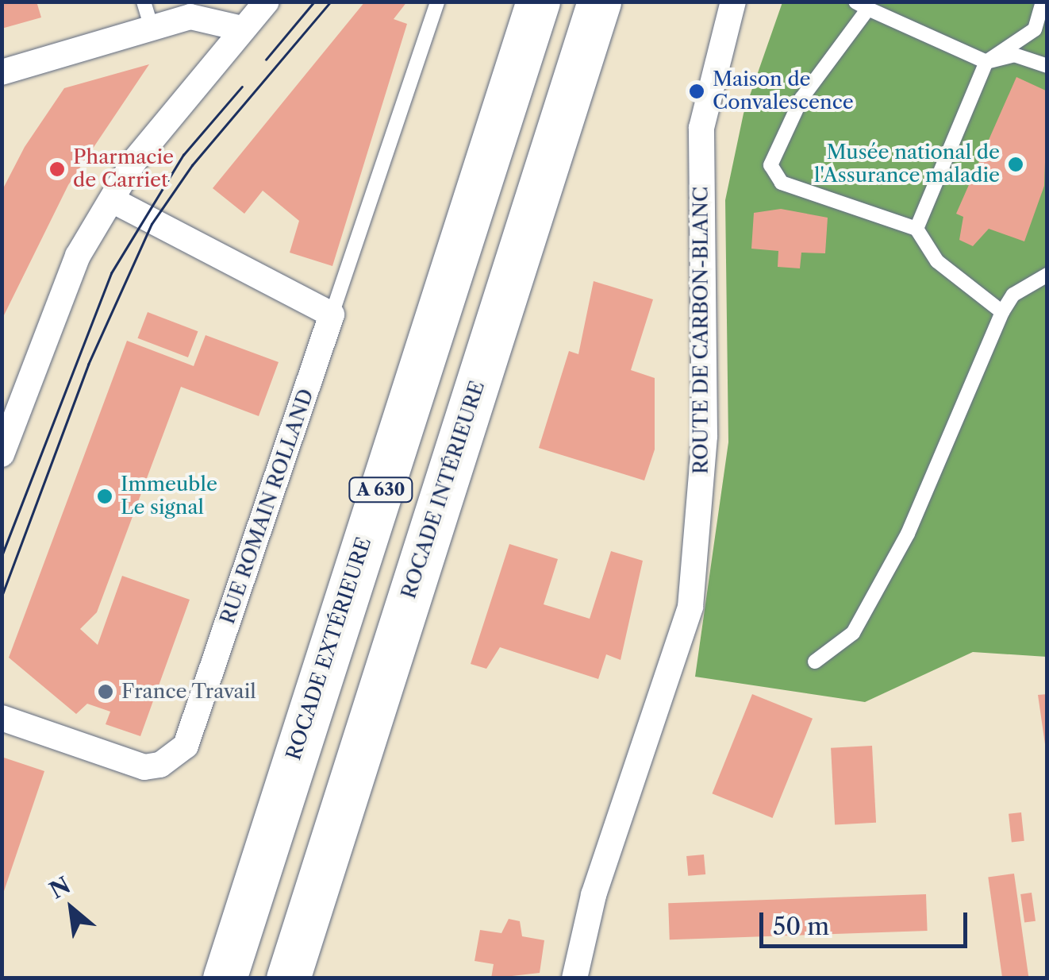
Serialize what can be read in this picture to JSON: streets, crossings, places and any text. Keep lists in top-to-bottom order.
{
  "streets": {
    "highway": ["A 630", "ROCADE INTÉRIEURE", "ROCADE EXTÉRIEURE"],
    "street": ["ROUTE DE CARBON-BLANC", "RUE ROMAIN ROLLAND"]
  },
  "places": [
    "Maison de Convalescence",
    "Musée national de l'Assurance maladie",
    "Pharmacie de Carriet",
    "Immeuble Le signal",
    "France Travail"
  ],
  "scale_bar": "50 m",
  "north": "top left"
}
